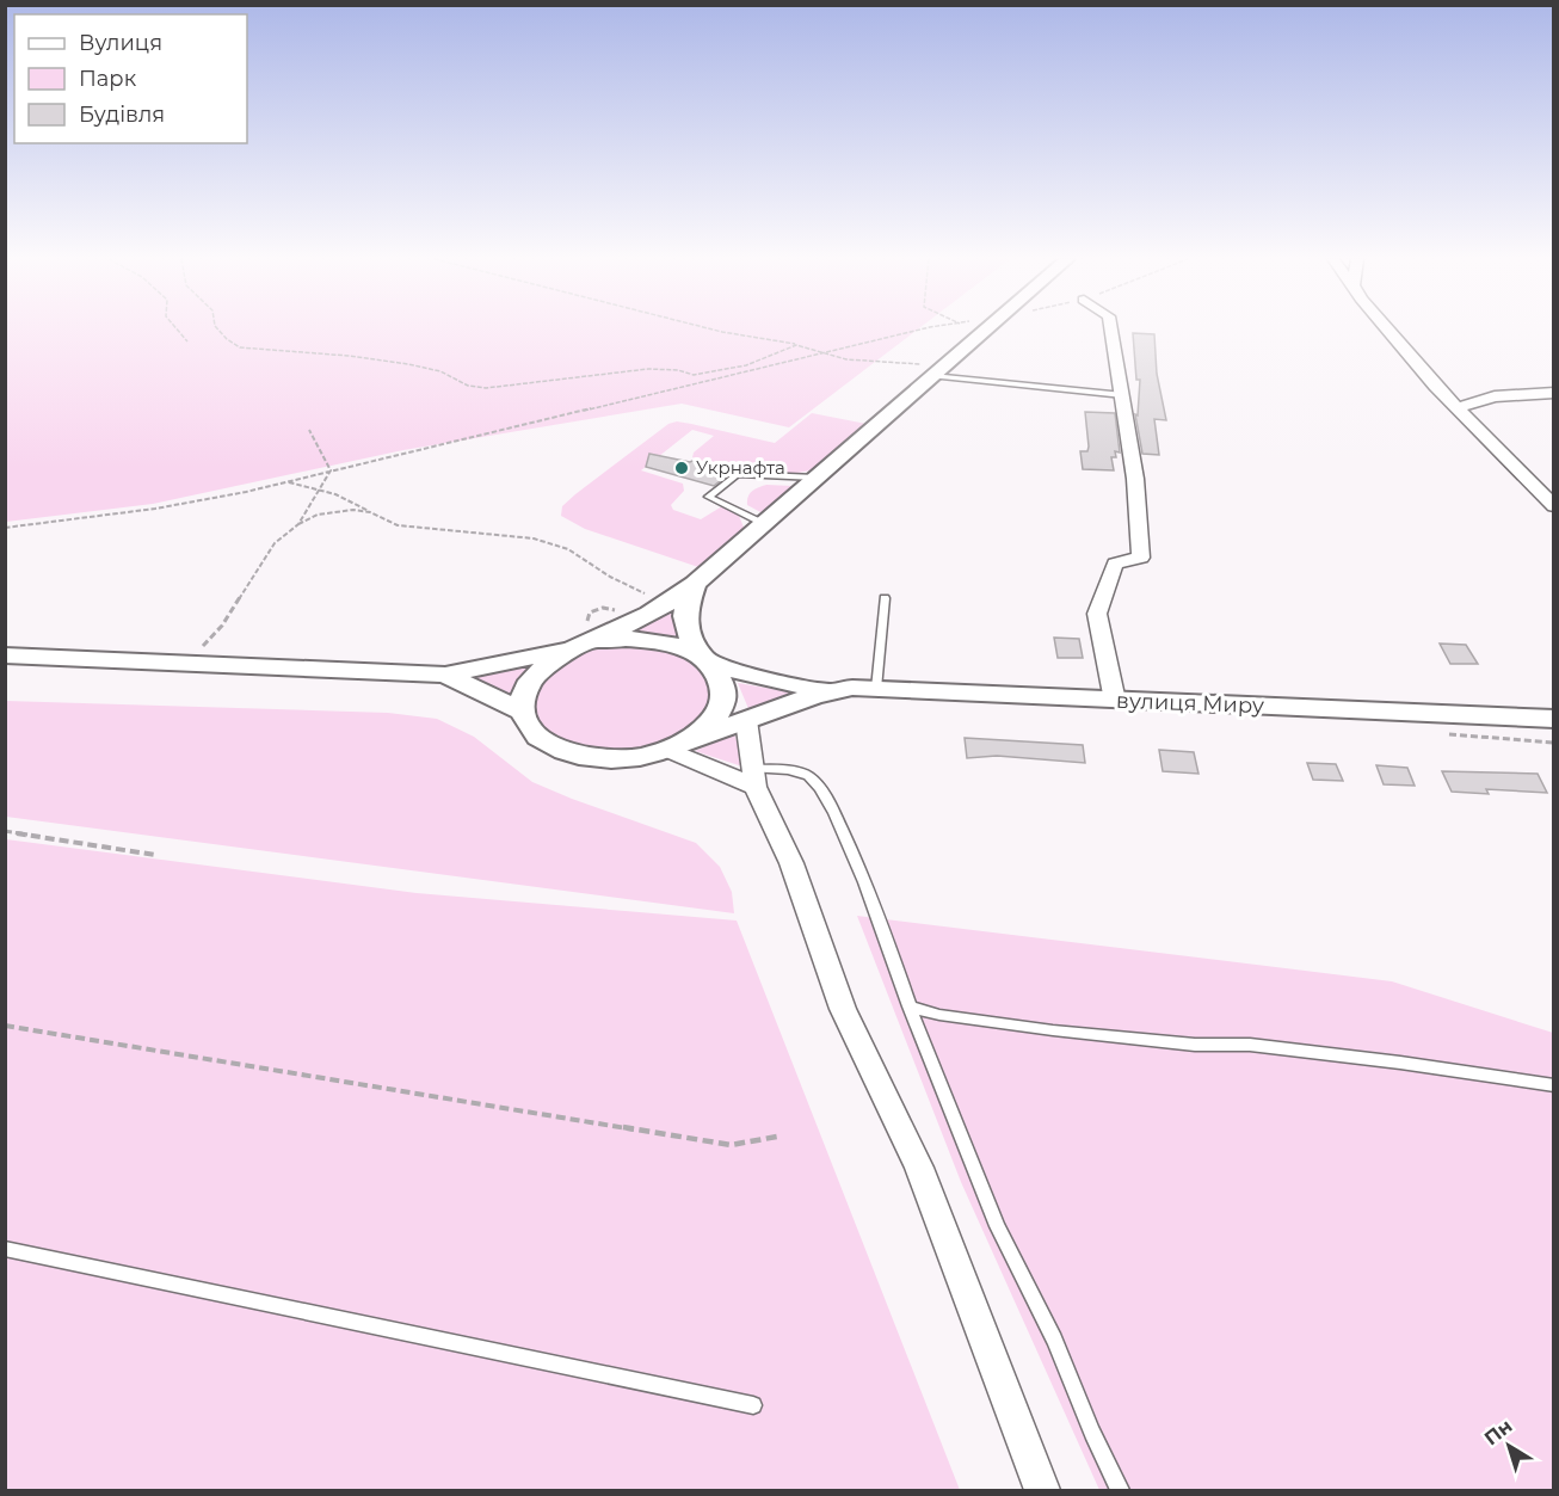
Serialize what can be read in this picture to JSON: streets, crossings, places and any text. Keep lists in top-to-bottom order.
{
  "streets": {
    "street": ["вулиця Миру"]
  },
  "places": ["Укрнафта"],
  "legend": ["Вулиця", "Парк", "Будівля"],
  "north": "top left"
}
